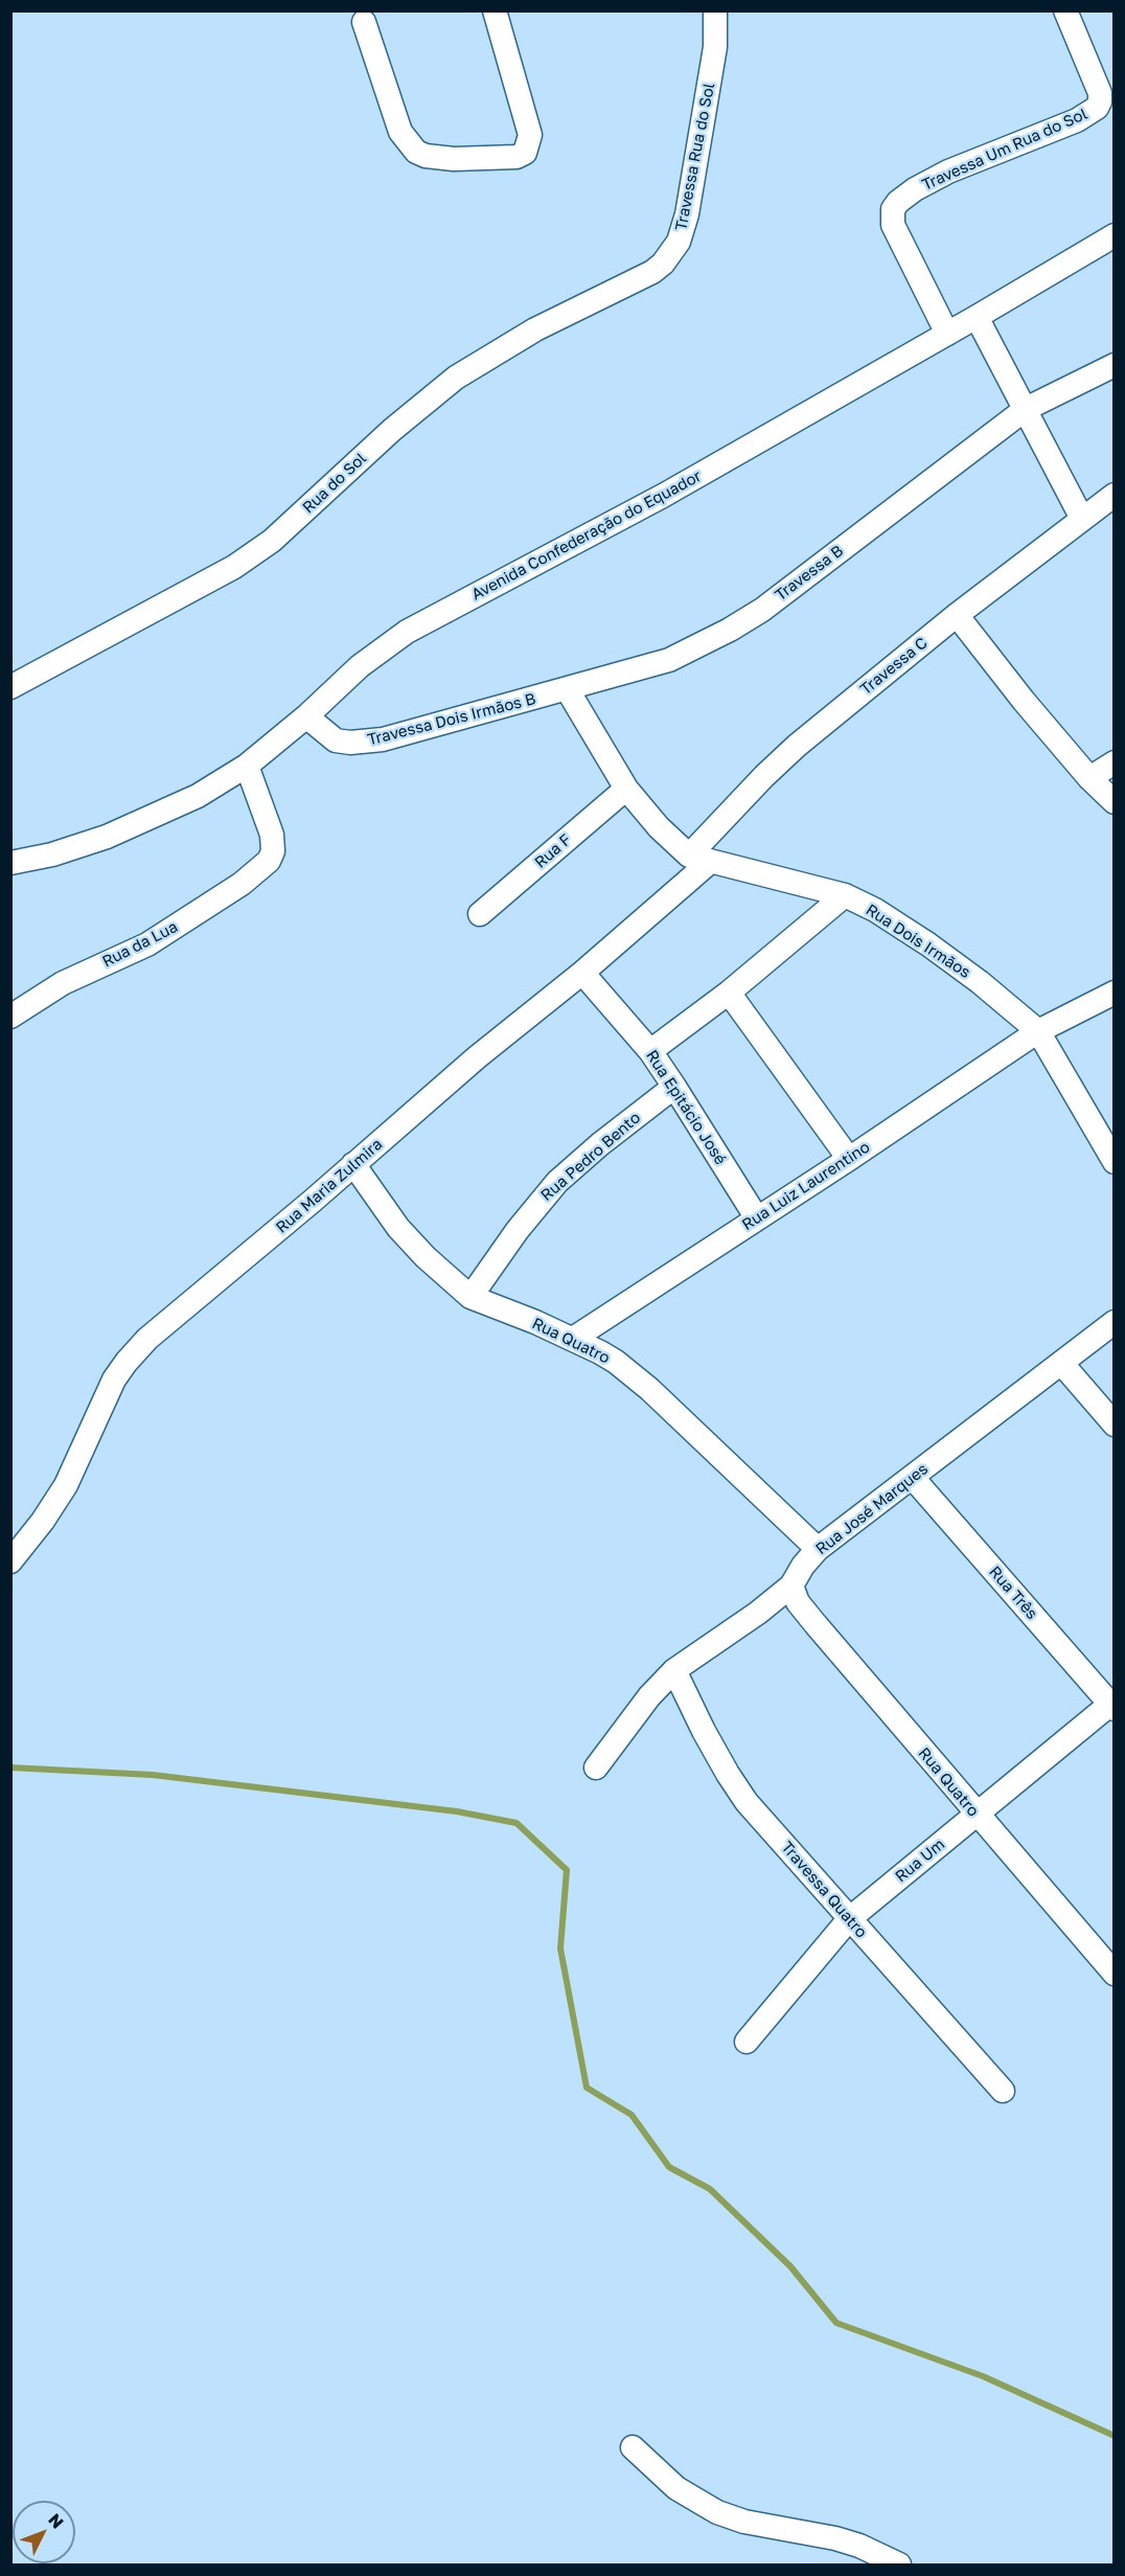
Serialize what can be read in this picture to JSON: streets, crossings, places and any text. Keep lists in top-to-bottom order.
{
  "streets": {
    "street": [
      "Travessa Um Rua do Sol",
      "Travessa Rua do Sol",
      "Rua do Sol",
      "Avenida Confederação do Equador",
      "Travessa B",
      "Travessa C",
      "Travessa Dois Irmãos B",
      "Rua F",
      "Rua Dois Irmãos",
      "Rua da Lua",
      "Rua Epitácio José",
      "Rua Pedro Bento",
      "Rua Maria Zulmira",
      "Rua Luiz Laurentino",
      "Rua Quatro",
      "Rua José Marques",
      "Rua Três",
      "Rua Um",
      "Travessa Quatro"
    ]
  },
  "crossings": [
    ["Travessa Um Rua do Sol", "Avenida Confederação do Equador"],
    ["Travessa Rua do Sol", "Rua do Sol"],
    ["Avenida Confederação do Equador", "Travessa Dois Irmãos B"],
    ["Avenida Confederação do Equador", "Rua da Lua"],
    ["Travessa B", "Travessa Dois Irmãos B"],
    ["Travessa B", "Rua Dois Irmãos"],
    ["Travessa C", "Rua Dois Irmãos"],
    ["Travessa C", "Rua Maria Zulmira"],
    ["Travessa Dois Irmãos B", "Rua Dois Irmãos"],
    ["Rua F", "Rua Dois Irmãos"],
    ["Rua Dois Irmãos", "Rua Maria Zulmira"],
    ["Rua Dois Irmãos", "Rua Luiz Laurentino"],
    ["Rua Epitácio José", "Rua Pedro Bento"],
    ["Rua Epitácio José", "Rua Maria Zulmira"],
    ["Rua Epitácio José", "Rua Luiz Laurentino"],
    ["Rua Pedro Bento", "Rua Quatro"],
    ["Rua Maria Zulmira", "Rua Quatro"],
    ["Rua Luiz Laurentino", "Rua Quatro"],
    ["Rua Quatro", "Rua José Marques"],
    ["Rua Quatro", "Rua Um"],
    ["Rua José Marques", "Rua Três"],
    ["Rua José Marques", "Travessa Quatro"],
    ["Rua Três", "Rua Um"],
    ["Rua Um", "Travessa Quatro"]
  ],
  "north": "top right"
}
